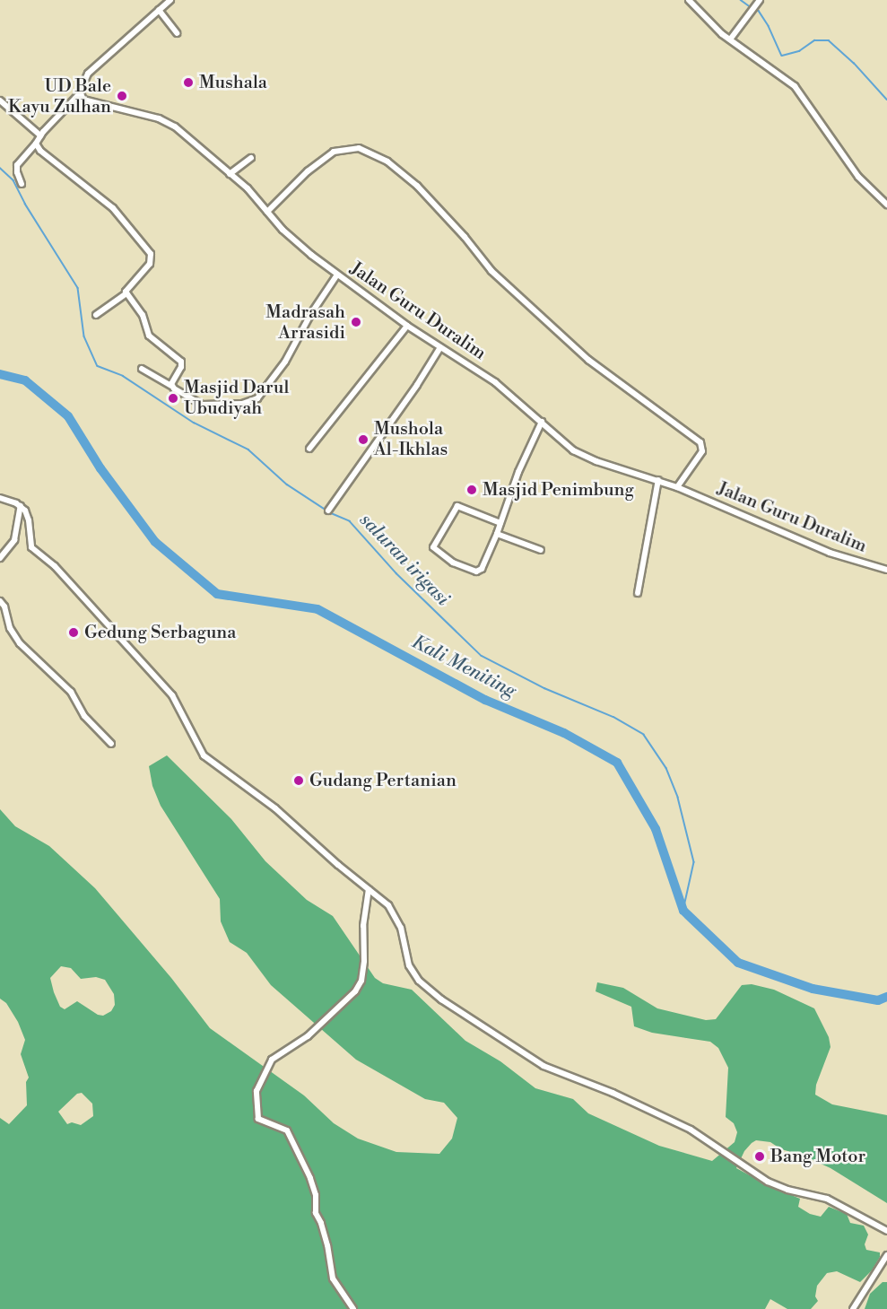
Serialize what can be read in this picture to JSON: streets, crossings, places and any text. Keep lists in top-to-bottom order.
{
  "streets": {
    "street": ["Jalan Guru Duralim"]
  },
  "water": ["saluran irigasi", "Kali Meniting"],
  "places": [
    "Mushala",
    "UD Bale Kayu Zulhan",
    "Madrasah Arrasidi",
    "Masjid Darul Ubudiyah",
    "Mushola Al-Ikhlas",
    "Masjid Penimbung",
    "Gedung Serbaguna",
    "Gudang Pertanian",
    "Bang Motor"
  ]
}
